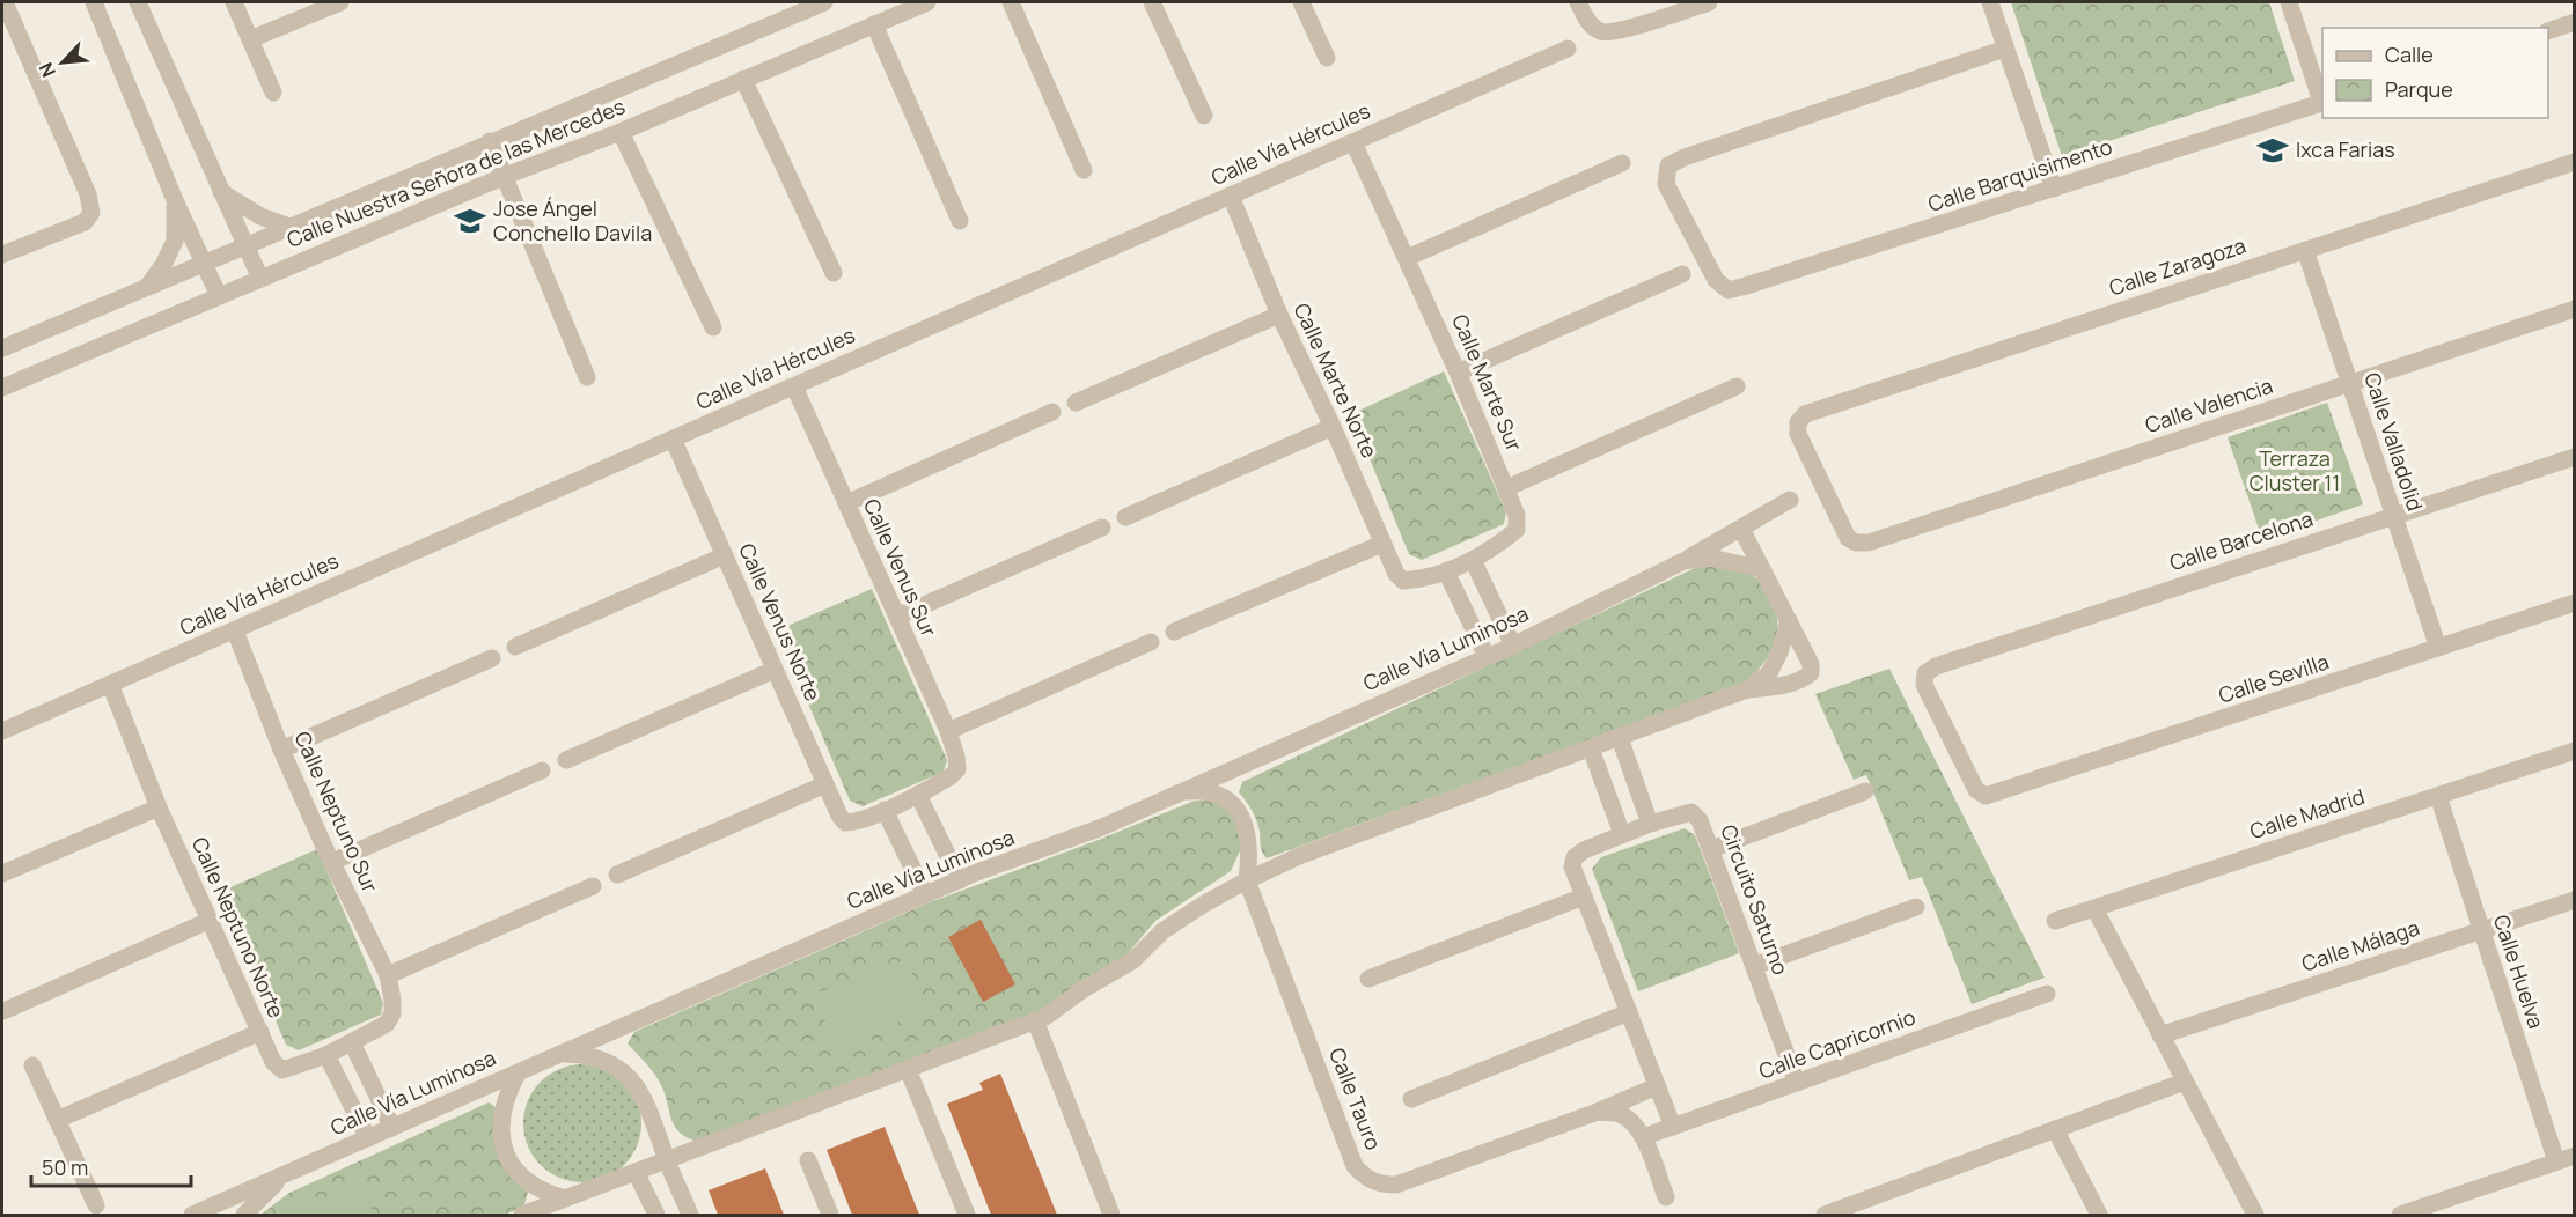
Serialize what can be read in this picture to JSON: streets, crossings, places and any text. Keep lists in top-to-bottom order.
{
  "streets": {
    "street": [
      "Calle Vía Hércules",
      "Calle Nuestra Señora de las Mercedes",
      "Calle Barquisimento",
      "Calle Zaragoza",
      "Calle Marte Norte",
      "Calle Marte Sur",
      "Calle Valencia",
      "Calle Valladolid",
      "Calle Barcelona",
      "Calle Venus Sur",
      "Calle Venus Norte",
      "Calle Vía Luminosa",
      "Calle Sevilla",
      "Calle Neptuno Sur",
      "Calle Madrid",
      "Circuito Saturno",
      "Calle Neptuno Norte",
      "Calle Málaga",
      "Calle Huelva",
      "Calle Capricornio",
      "Calle Tauro"
    ]
  },
  "crossings": [
    ["Calle Vía Hércules", "Calle Marte Norte"],
    ["Calle Vía Hércules", "Calle Marte Sur"],
    ["Calle Vía Hércules", "Calle Venus Sur"],
    ["Calle Vía Hércules", "Calle Venus Norte"],
    ["Calle Vía Hércules", "Calle Neptuno Sur"],
    ["Calle Vía Hércules", "Calle Neptuno Norte"],
    ["Calle Zaragoza", "Calle Valencia"],
    ["Calle Zaragoza", "Calle Valladolid"],
    ["Calle Marte Norte", "Calle Marte Sur"],
    ["Calle Valencia", "Calle Valladolid"],
    ["Calle Valladolid", "Calle Barcelona"],
    ["Calle Valladolid", "Calle Sevilla"],
    ["Calle Barcelona", "Calle Sevilla"],
    ["Calle Neptuno Sur", "Calle Neptuno Norte"],
    ["Calle Madrid", "Calle Huelva"],
    ["Circuito Saturno", "Calle Capricornio"],
    ["Circuito Saturno", "Calle Tauro"],
    ["Calle Málaga", "Calle Huelva"]
  ],
  "parks": ["Terraza Cluster 11"],
  "places": {
    "school or university": ["Ixca Farias", "Jose Ángel Conchello Davila"]
  },
  "legend": ["Calle", "Parque"],
  "scale_bar": "50 m",
  "north": "bottom left"
}
